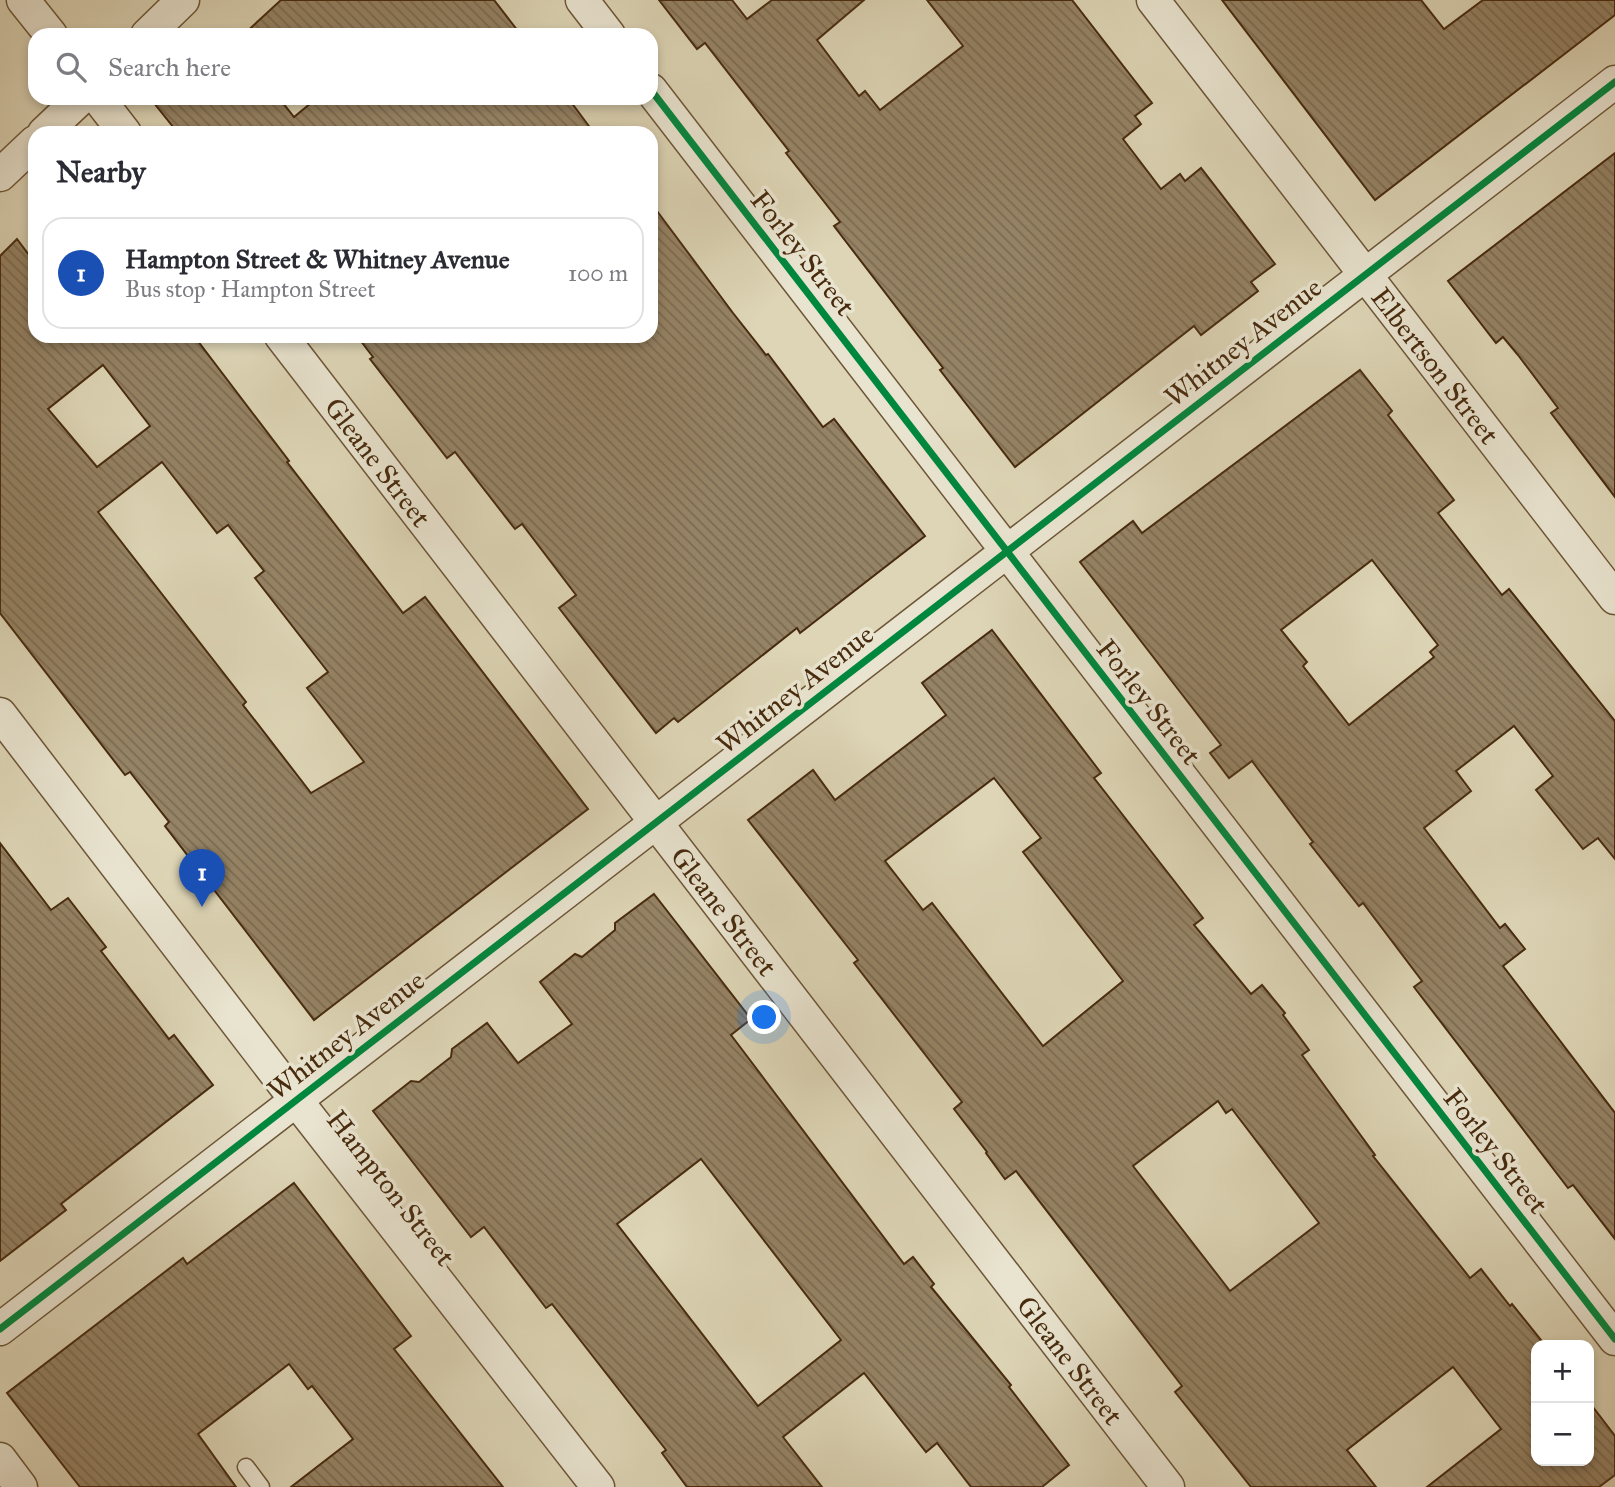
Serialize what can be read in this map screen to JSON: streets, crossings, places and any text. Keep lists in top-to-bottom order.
{
  "streets": {
    "street": [
      "Forley Street",
      "Whitney Avenue",
      "Elbertson Street",
      "Gleane Street",
      "Hampton Street"
    ]
  },
  "crossings": [
    ["Forley Street", "Whitney Avenue"],
    ["Whitney Avenue", "Elbertson Street"],
    ["Whitney Avenue", "Gleane Street"],
    ["Whitney Avenue", "Hampton Street"]
  ],
  "page": {
    "search": "Search here",
    "heading": "Nearby",
    "list": [
      {
        "mark": "1",
        "name": "Hampton Street & Whitney Avenue",
        "note": "Bus stop · Hampton Street",
        "value": "100 m"
      }
    ],
    "pins": "1",
    "map_buttons": ["+", "−"]
  }
}
